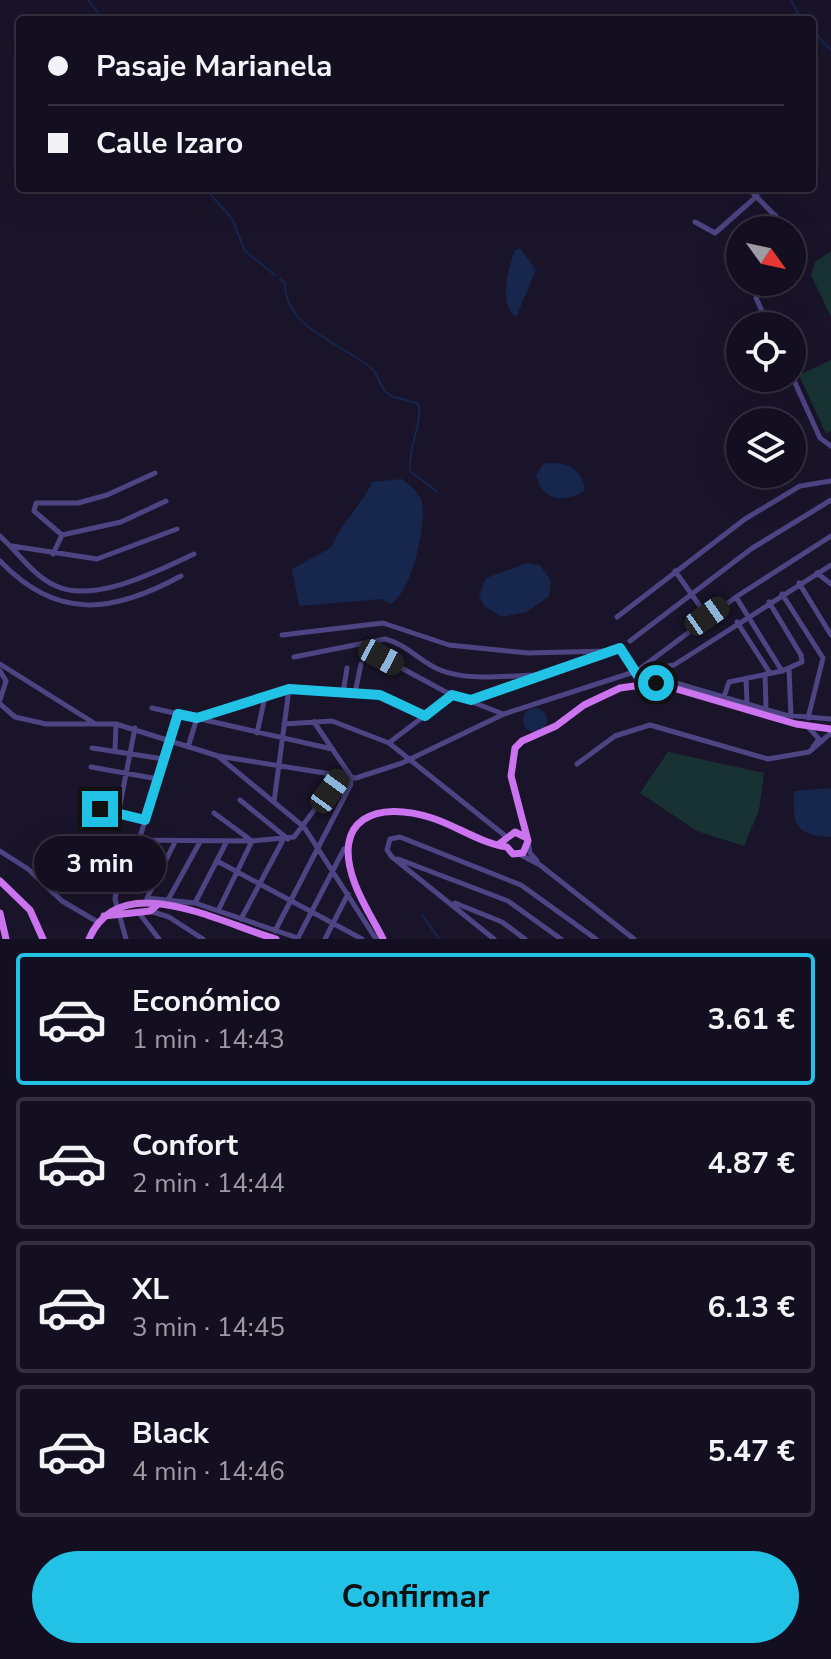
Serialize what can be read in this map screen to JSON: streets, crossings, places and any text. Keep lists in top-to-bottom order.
{
  "north": "bottom right",
  "page": {
    "banner": ["Pasaje Marianela", "Calle Izaro"],
    "bubble": "3 min",
    "list": [
      {
        "name": "Económico",
        "note": "1 min · 14:43",
        "value": "3.61 €"
      },
      {
        "name": "Confort",
        "note": "2 min · 14:44",
        "value": "4.87 €"
      },
      {
        "name": "XL",
        "note": "3 min · 14:45",
        "value": "6.13 €"
      },
      {
        "name": "Black",
        "note": "4 min · 14:46",
        "value": "5.47 €"
      }
    ],
    "buttons": "Confirmar"
  }
}
